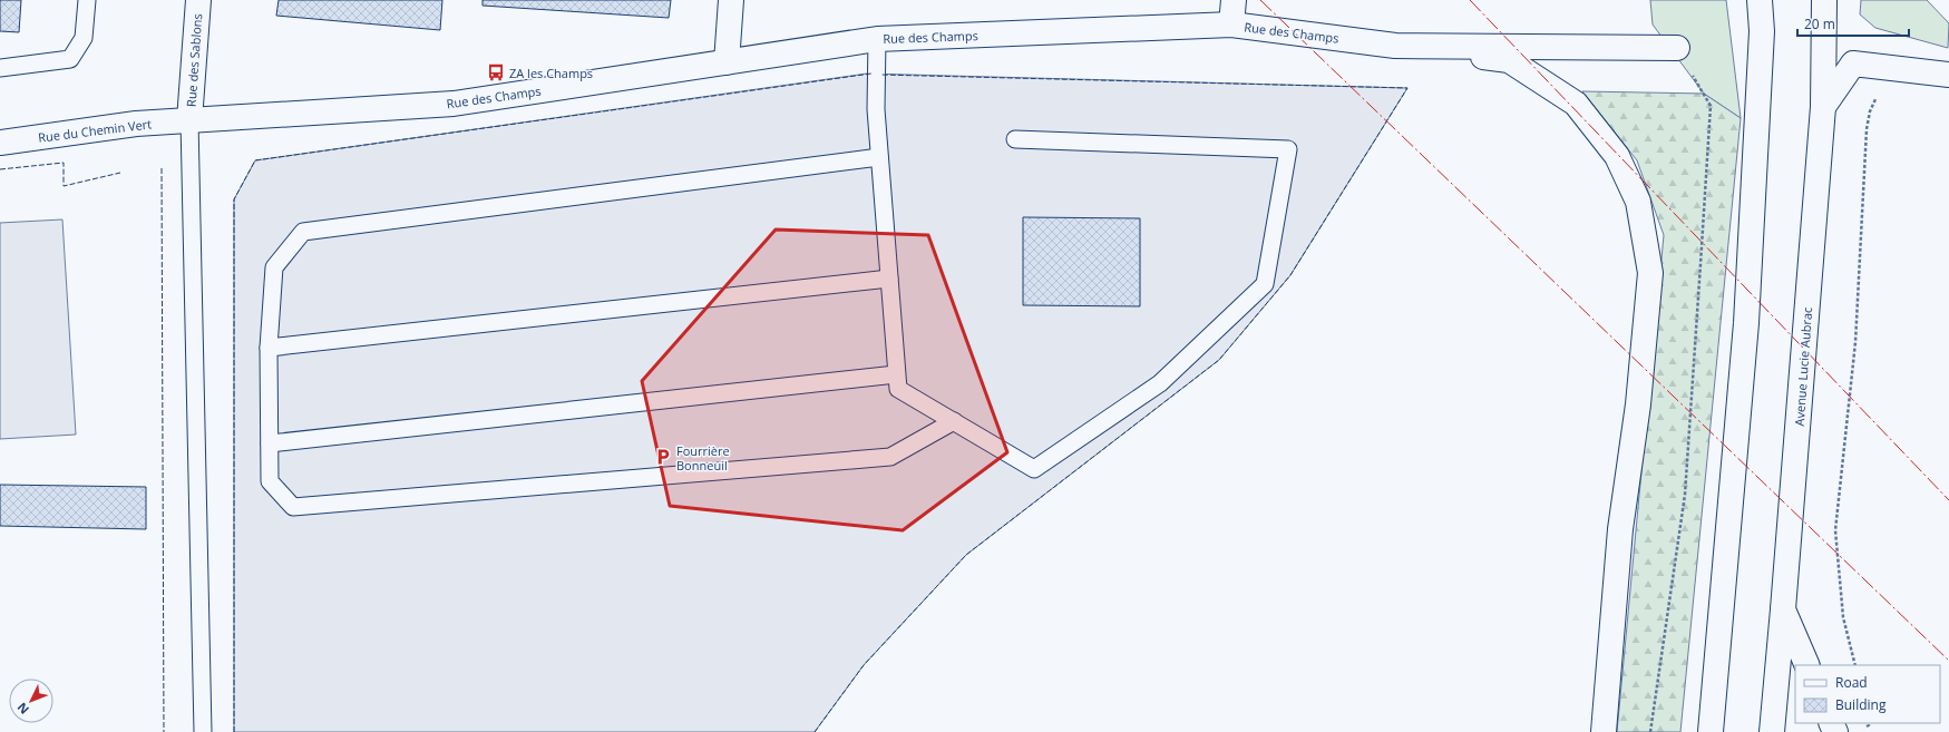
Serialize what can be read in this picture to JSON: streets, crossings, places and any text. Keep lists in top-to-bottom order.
{
  "streets": {
    "main road": [
      "Rue des Champs",
      "Rue des Sablons",
      "Rue du Chemin Vert",
      "Avenue Lucie Aubrac"
    ]
  },
  "crossings": [
    ["Rue des Champs", "Rue des Sablons"],
    ["Rue des Champs", "Rue du Chemin Vert"],
    ["Rue des Sablons", "Rue du Chemin Vert"]
  ],
  "places": {
    "bus stop": ["ZA les Champs"],
    "parking": ["Fourrière Bonneuil"]
  },
  "legend": ["Road", "Building"],
  "scale_bar": "20 m",
  "north": "bottom left"
}
